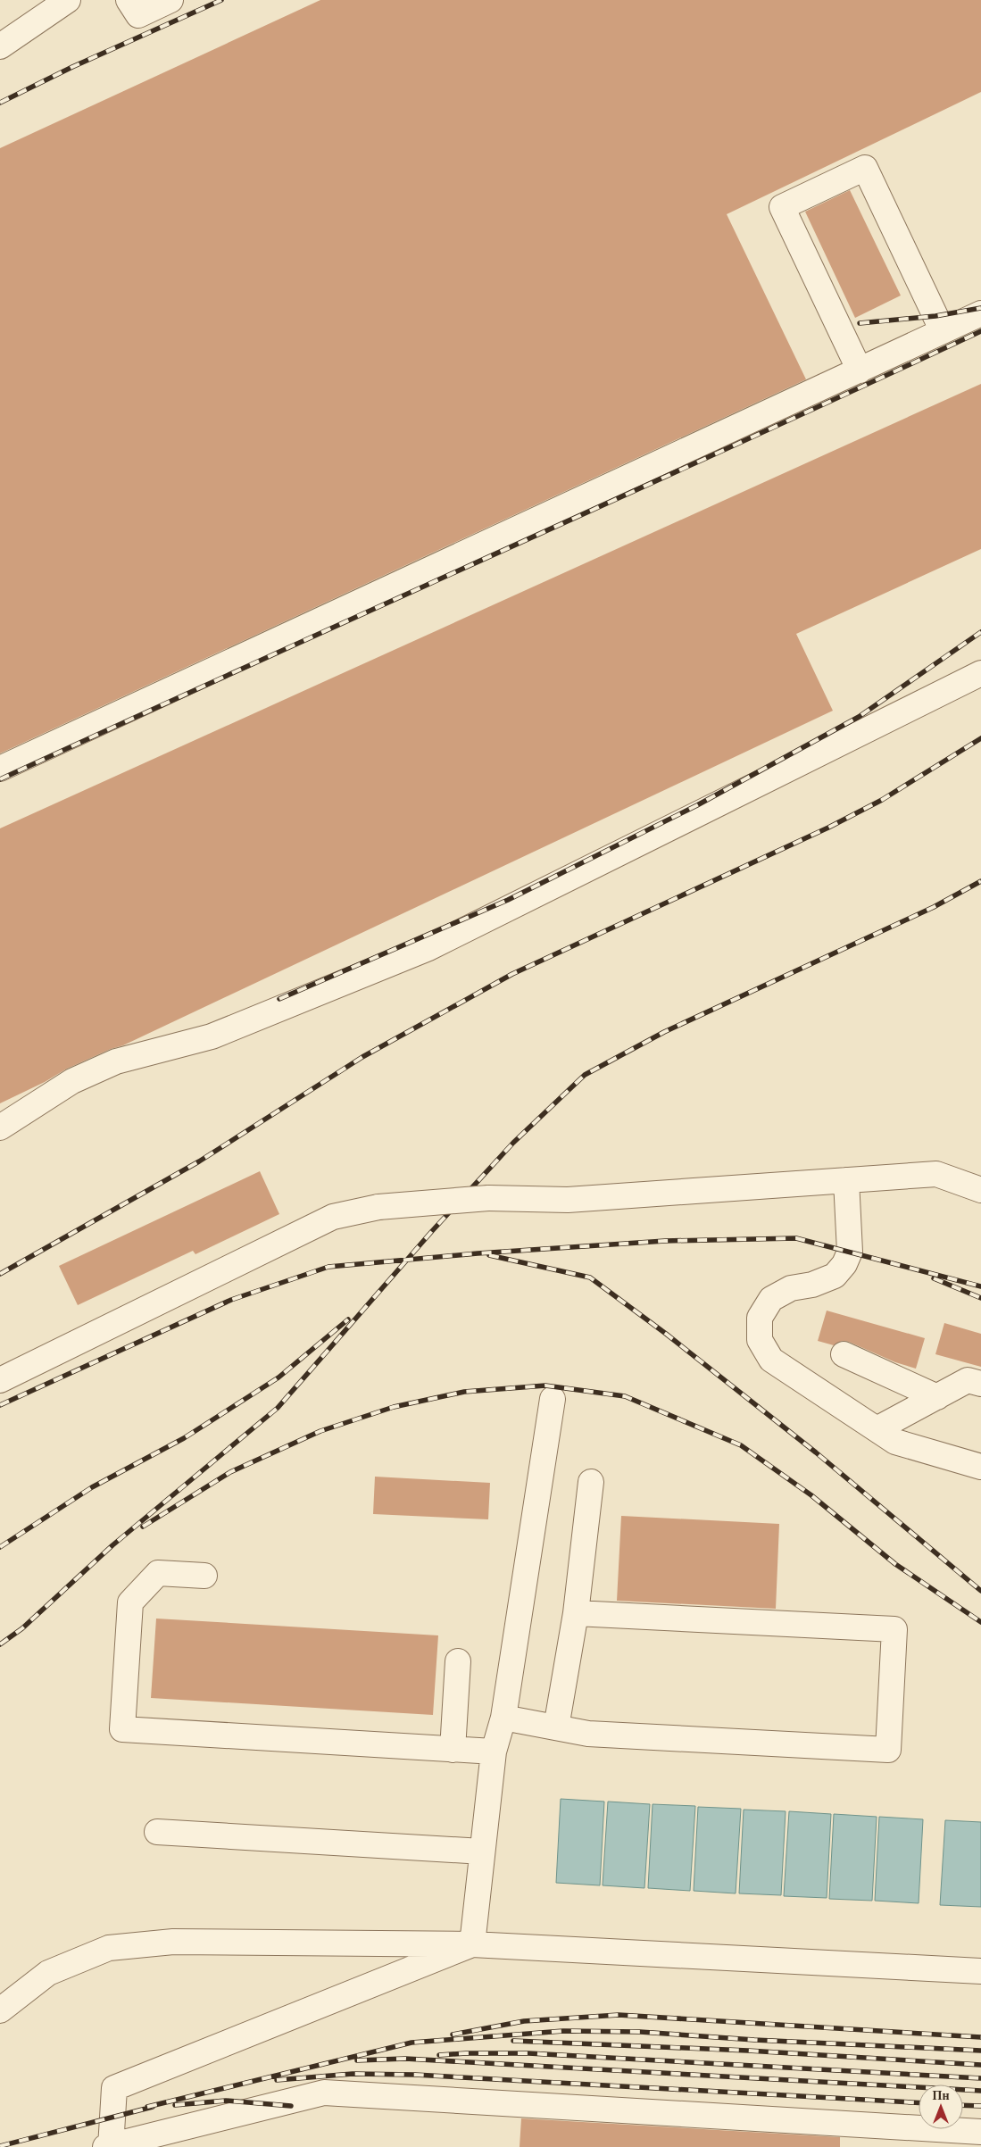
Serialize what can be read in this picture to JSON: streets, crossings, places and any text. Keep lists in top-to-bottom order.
{
  "north": "top"
}
